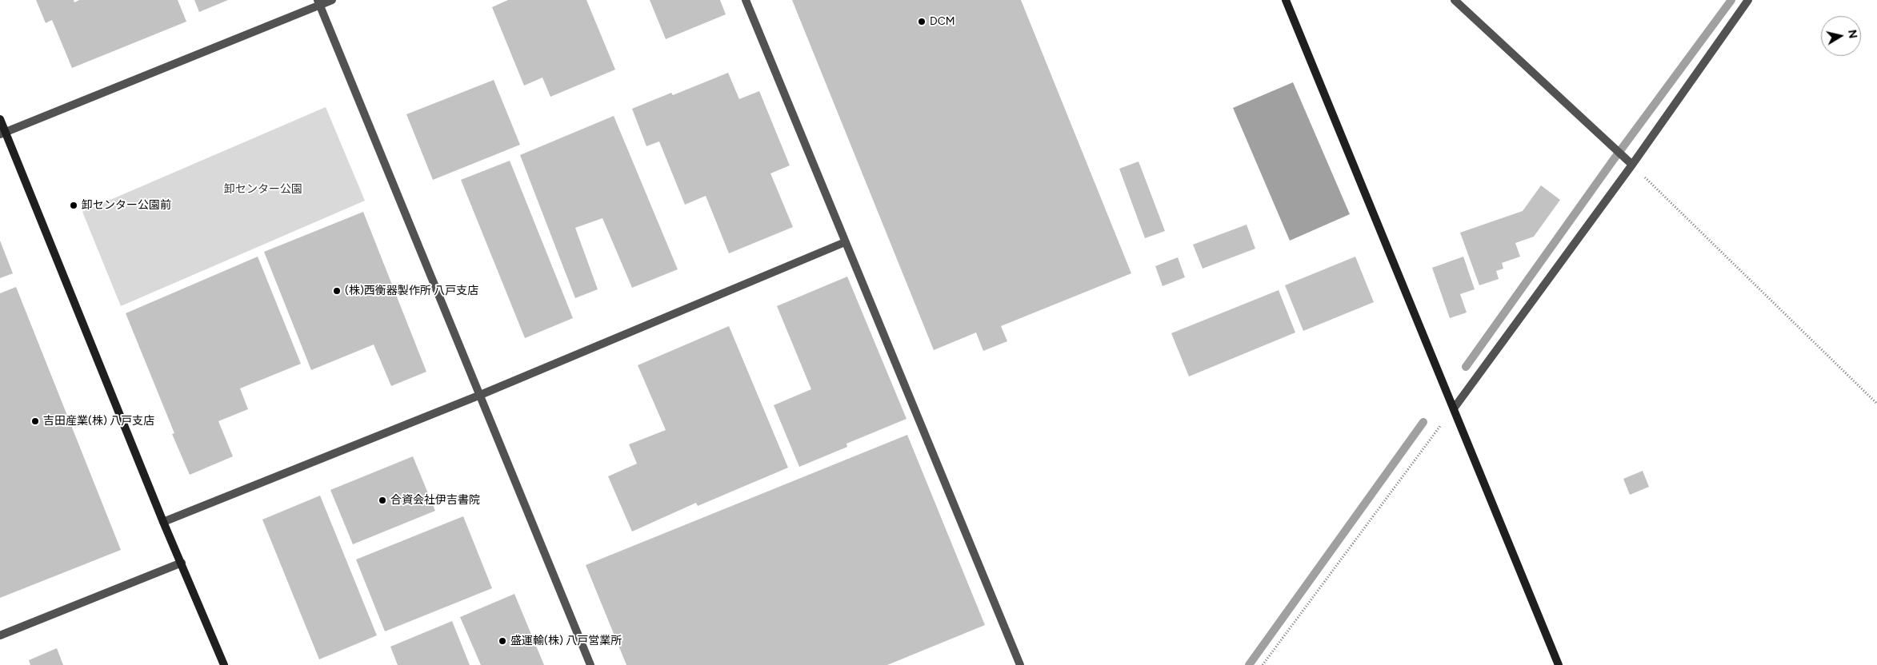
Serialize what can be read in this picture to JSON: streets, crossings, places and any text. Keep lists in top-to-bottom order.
{
  "parks": ["卸センター公園"],
  "places": [
    "DCM",
    "卸センター公園前",
    "(株)西衡器製作所 八戸支店",
    "吉田産業(株) 八戸支店",
    "合資会社伊吉書院",
    "盛運輸(株) 八戸営業所"
  ],
  "north": "right"
}
